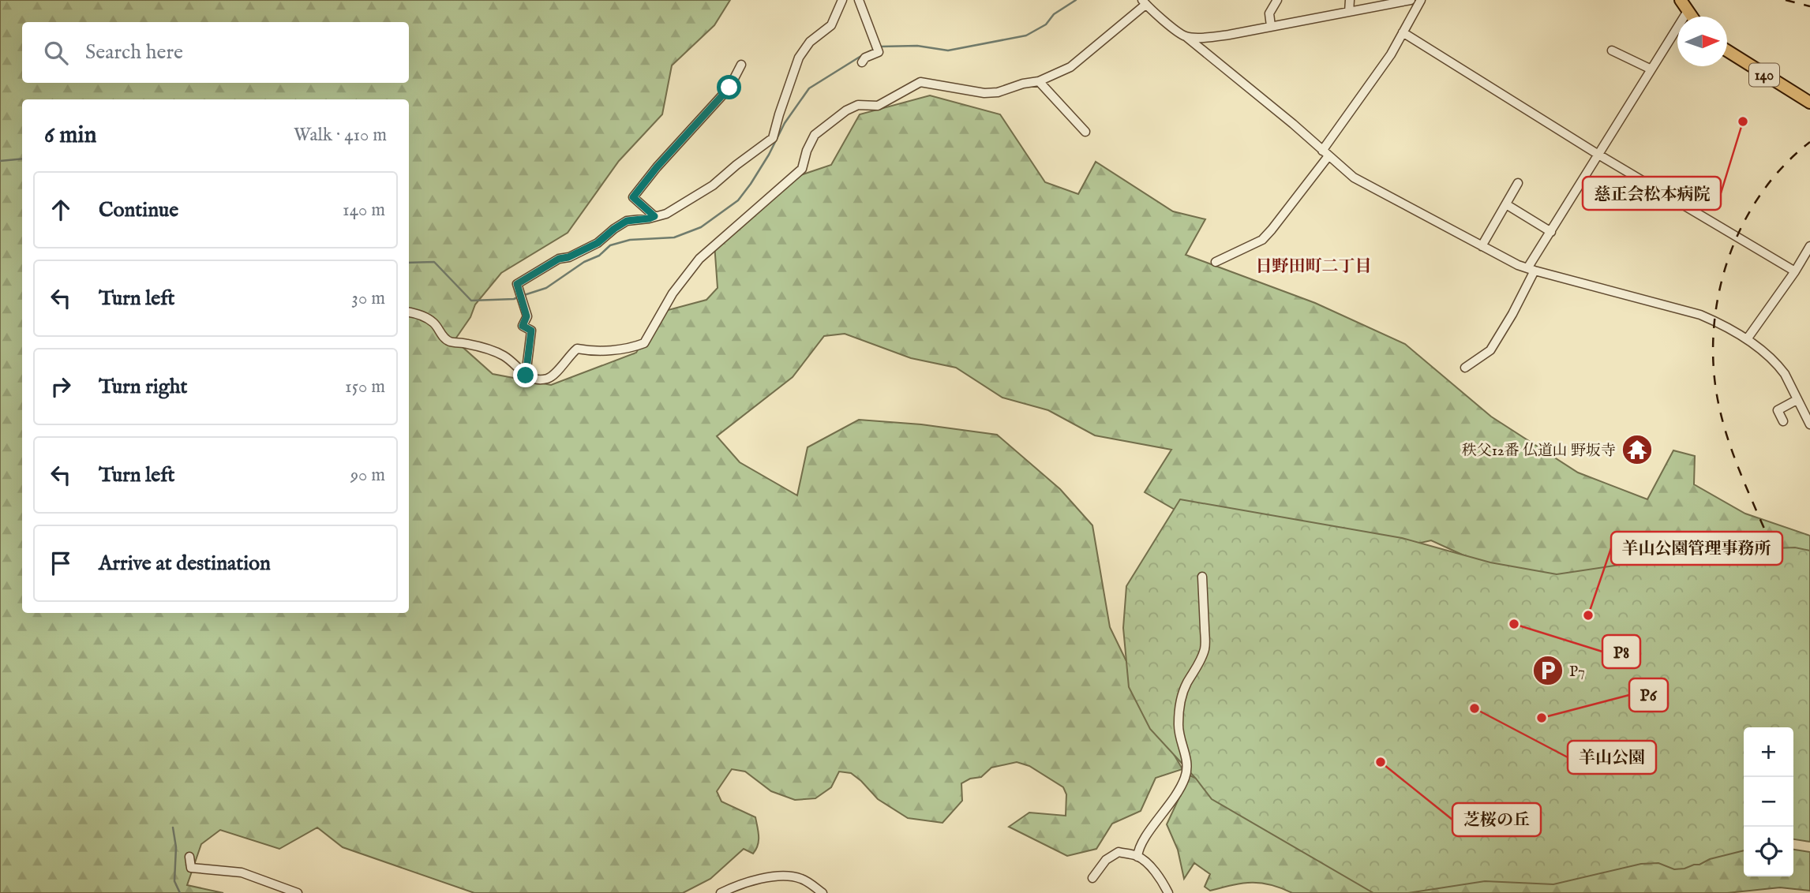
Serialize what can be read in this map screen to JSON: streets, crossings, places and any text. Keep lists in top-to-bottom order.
{
  "streets": {
    "highway": ["140"]
  },
  "districts": ["日野田町二丁目"],
  "places": {
    "other": [
      "慈正会松本病院",
      "羊山公園管理事務所",
      "P8",
      "羊山公園",
      "P6",
      "芝桜の丘"
    ],
    "temple": ["秩父12番 仏道山 野坂寺"],
    "parking": ["P7"]
  },
  "north": "right",
  "page": {
    "search": "Search here",
    "heading": ["6 min", "Walk · 410 m"],
    "list": [
      ["Continue", "140 m"],
      ["Turn left", "30 m"],
      ["Turn right", "150 m"],
      ["Turn left", "90 m"],
      "Arrive at destination"
    ],
    "map_buttons": ["+", "−"]
  }
}
